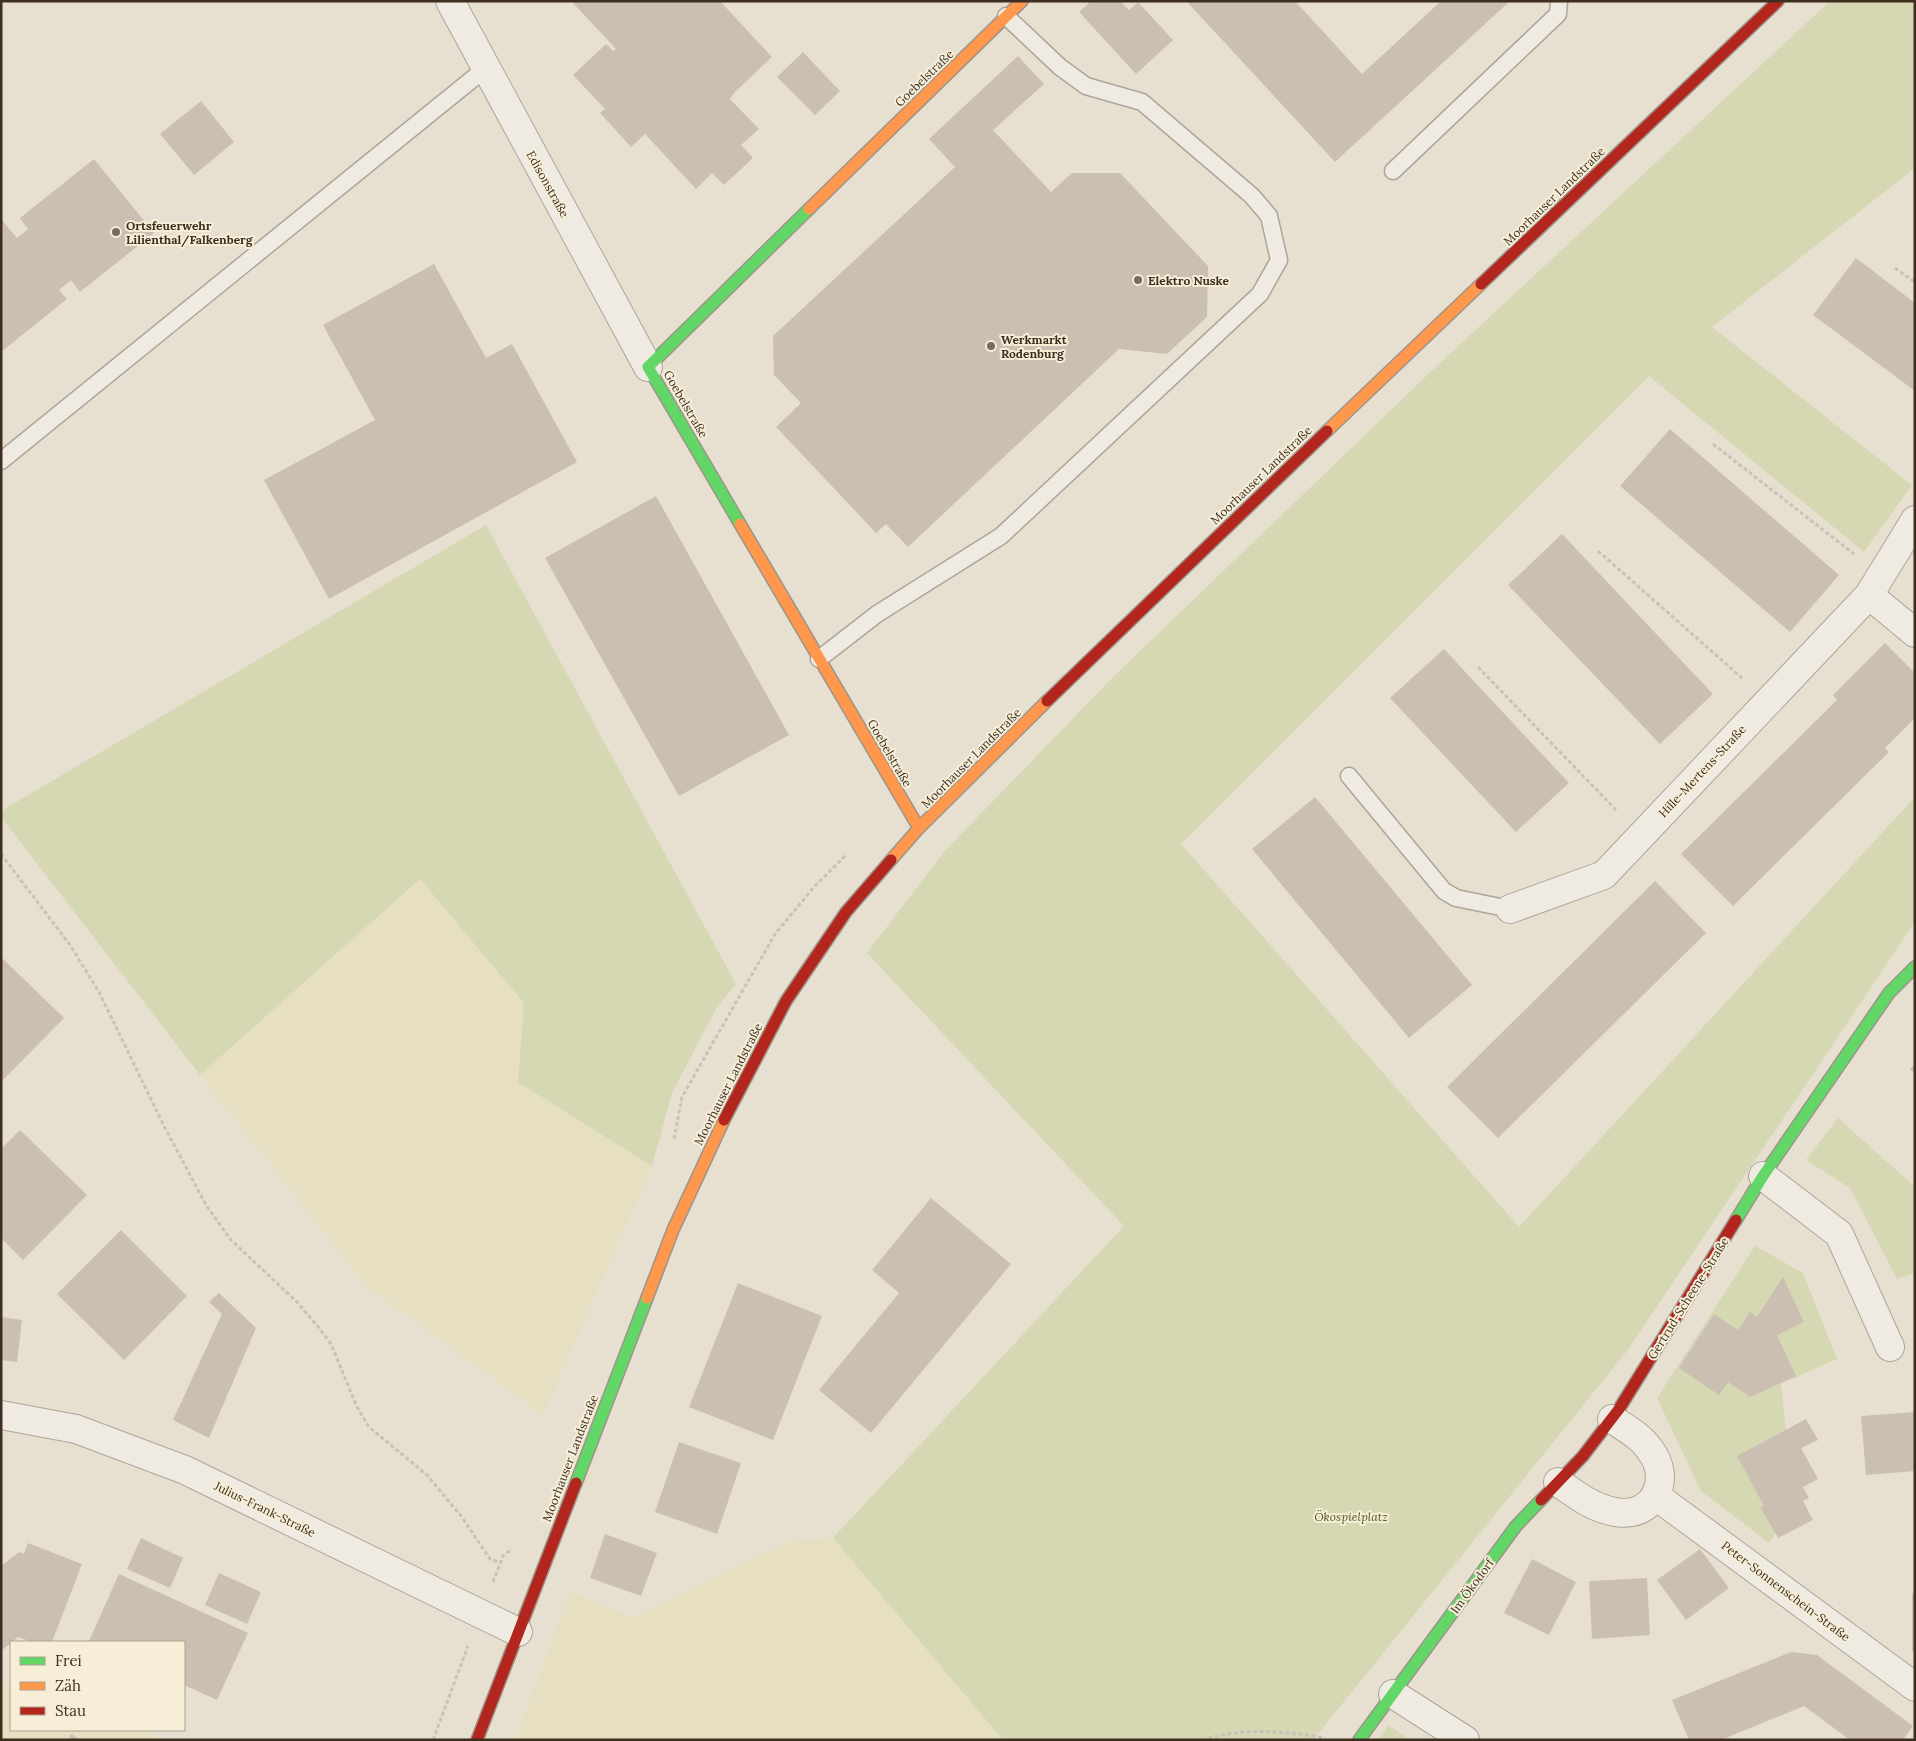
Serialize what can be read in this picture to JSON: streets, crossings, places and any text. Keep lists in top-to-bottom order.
{
  "streets": {
    "street": [
      "Goebelstraße",
      "Edisonstraße",
      "Moorhauser Landstraße",
      "Hille-Mertens-Straße",
      "Gertrud-Scheene-Straße",
      "Julius-Frank-Straße",
      "Im Ökodorf",
      "Peter-Sonnenschein-Straße"
    ]
  },
  "crossings": [
    ["Goebelstraße", "Edisonstraße"],
    ["Goebelstraße", "Moorhauser Landstraße"],
    ["Moorhauser Landstraße", "Julius-Frank-Straße"],
    ["Gertrud-Scheene-Straße", "Im Ökodorf"]
  ],
  "parks": ["Ökospielplatz"],
  "places": ["Ortsfeuerwehr Lilienthal/Falkenberg", "Elektro Nuske", "Werkmarkt Rodenburg"],
  "legend": ["Frei", "Zäh", "Stau"]
}
